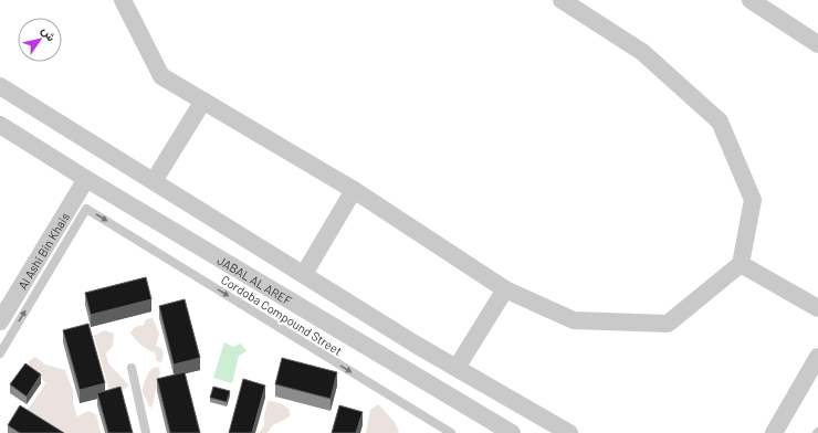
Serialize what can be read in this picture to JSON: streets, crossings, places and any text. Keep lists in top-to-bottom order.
{
  "streets": {
    "street": ["Al Ashi Bin Khais", "JABAL AL AREF"],
    "lane": ["Cordoba Compound Street"]
  },
  "crossings": [
    ["Al Ashi Bin Khais", "JABAL AL AREF"]
  ],
  "north": "top right"
}
